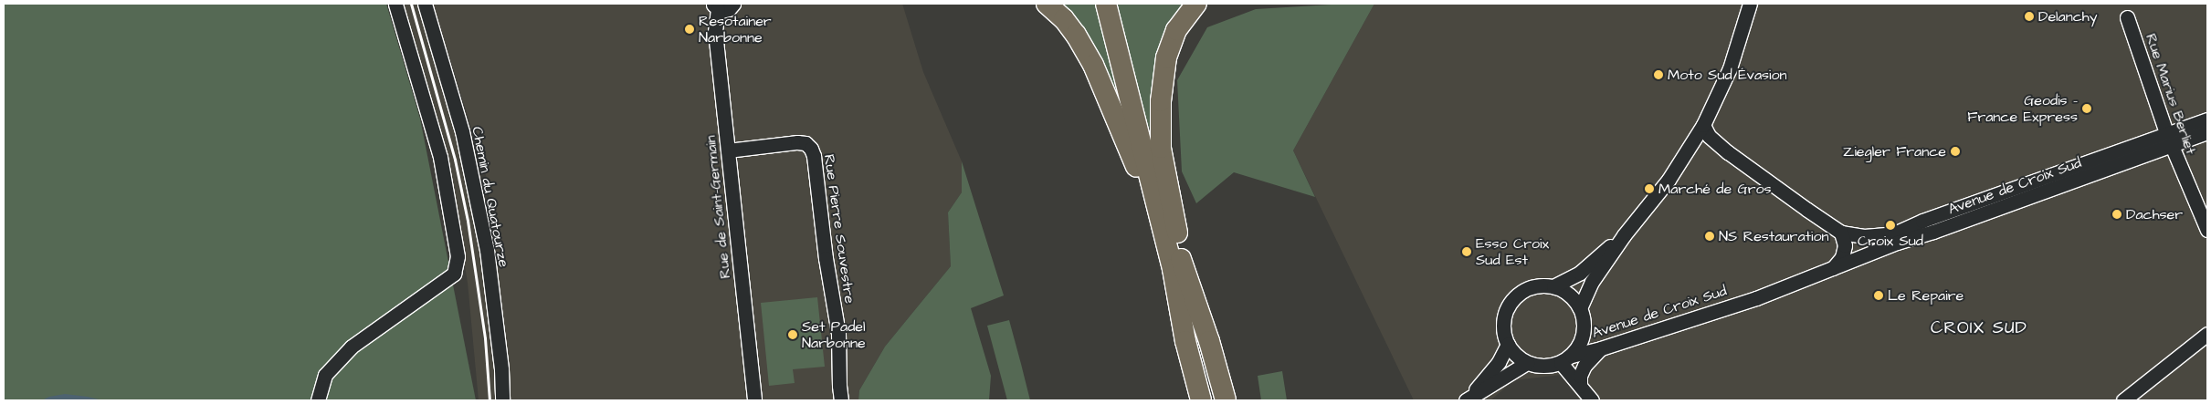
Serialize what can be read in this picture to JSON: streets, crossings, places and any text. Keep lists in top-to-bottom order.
{
  "streets": {
    "street": [
      "Rue Marius Berliet",
      "Avenue de Croix Sud",
      "Chemin du Quatourze",
      "Rue de Saint-Germain",
      "Rue Pierre Souvestre"
    ]
  },
  "crossings": [
    ["Rue Marius Berliet", "Avenue de Croix Sud"],
    ["Rue de Saint-Germain", "Rue Pierre Souvestre"]
  ],
  "districts": ["CROIX SUD"],
  "places": [
    "Delanchy",
    "Resotainer Narbonne",
    "Moto Sud Évasion",
    "Geodis - France Express",
    "Ziegler France",
    "Marché de Gros",
    "Dachser",
    "Croix Sud",
    "NS Restauration",
    "Esso Croix Sud Est",
    "Le Repaire",
    "Set Padel Narbonne"
  ]
}
